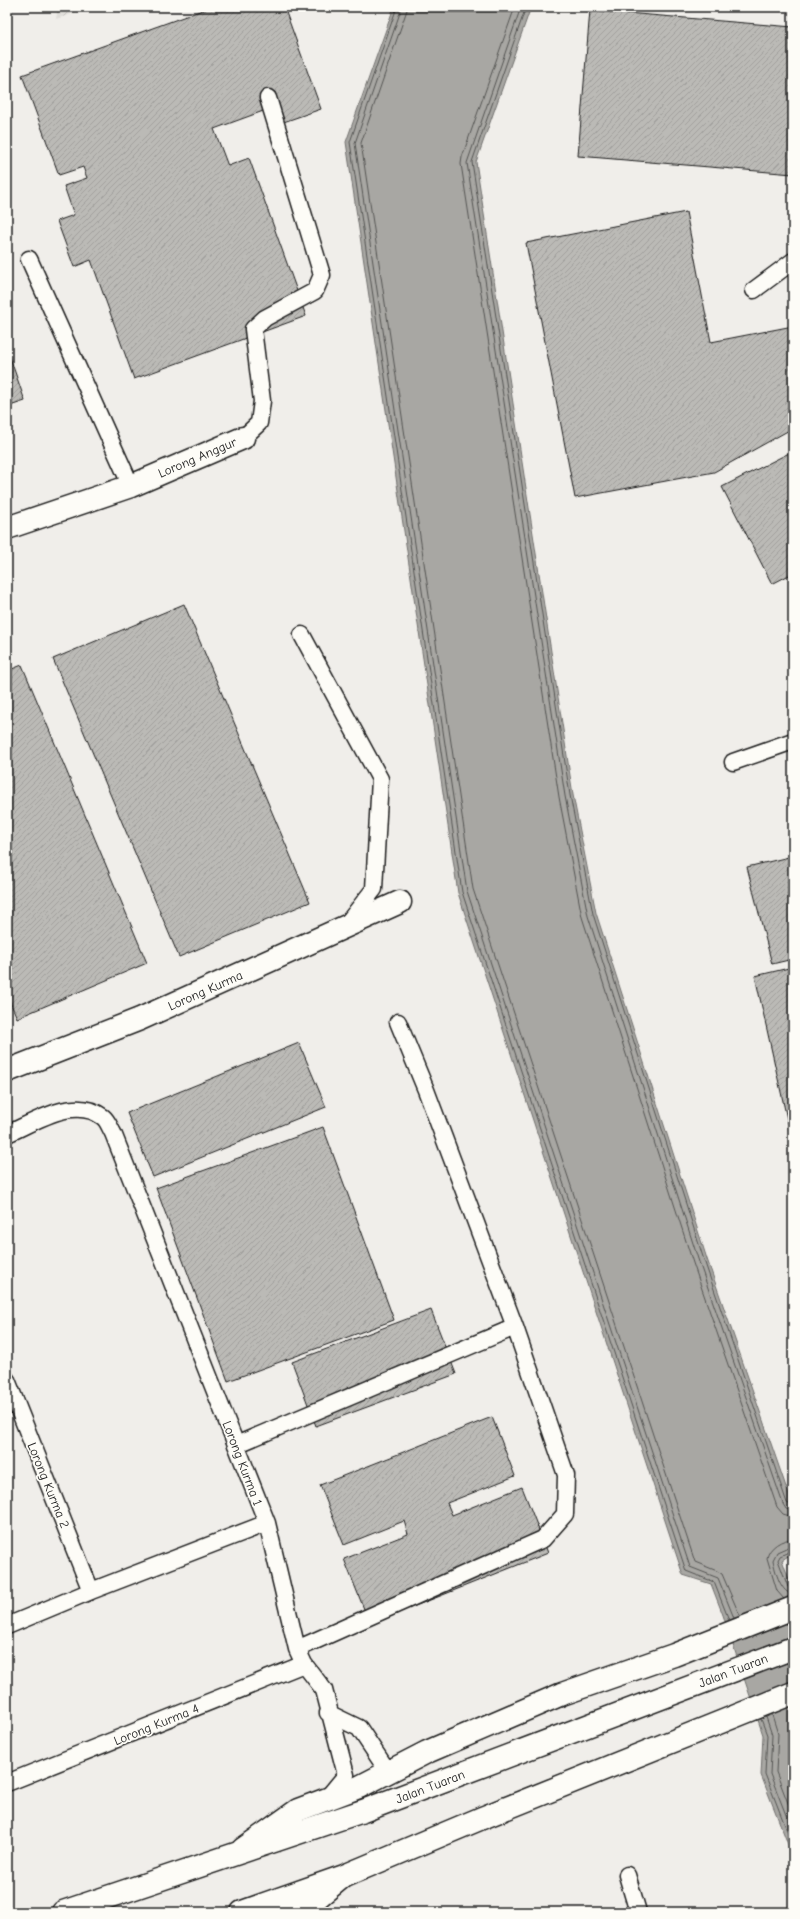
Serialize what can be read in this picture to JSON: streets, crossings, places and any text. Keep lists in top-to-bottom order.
{
  "streets": {
    "main road": ["Lorong Anggur", "Lorong Kurma", "Jalan Tuaran"],
    "lane": ["Lorong Kurma 1", "Lorong Kurma 2", "Lorong Kurma 4"]
  },
  "crossings": [
    ["Lorong Kurma 1", "Lorong Kurma 4"]
  ]
}
